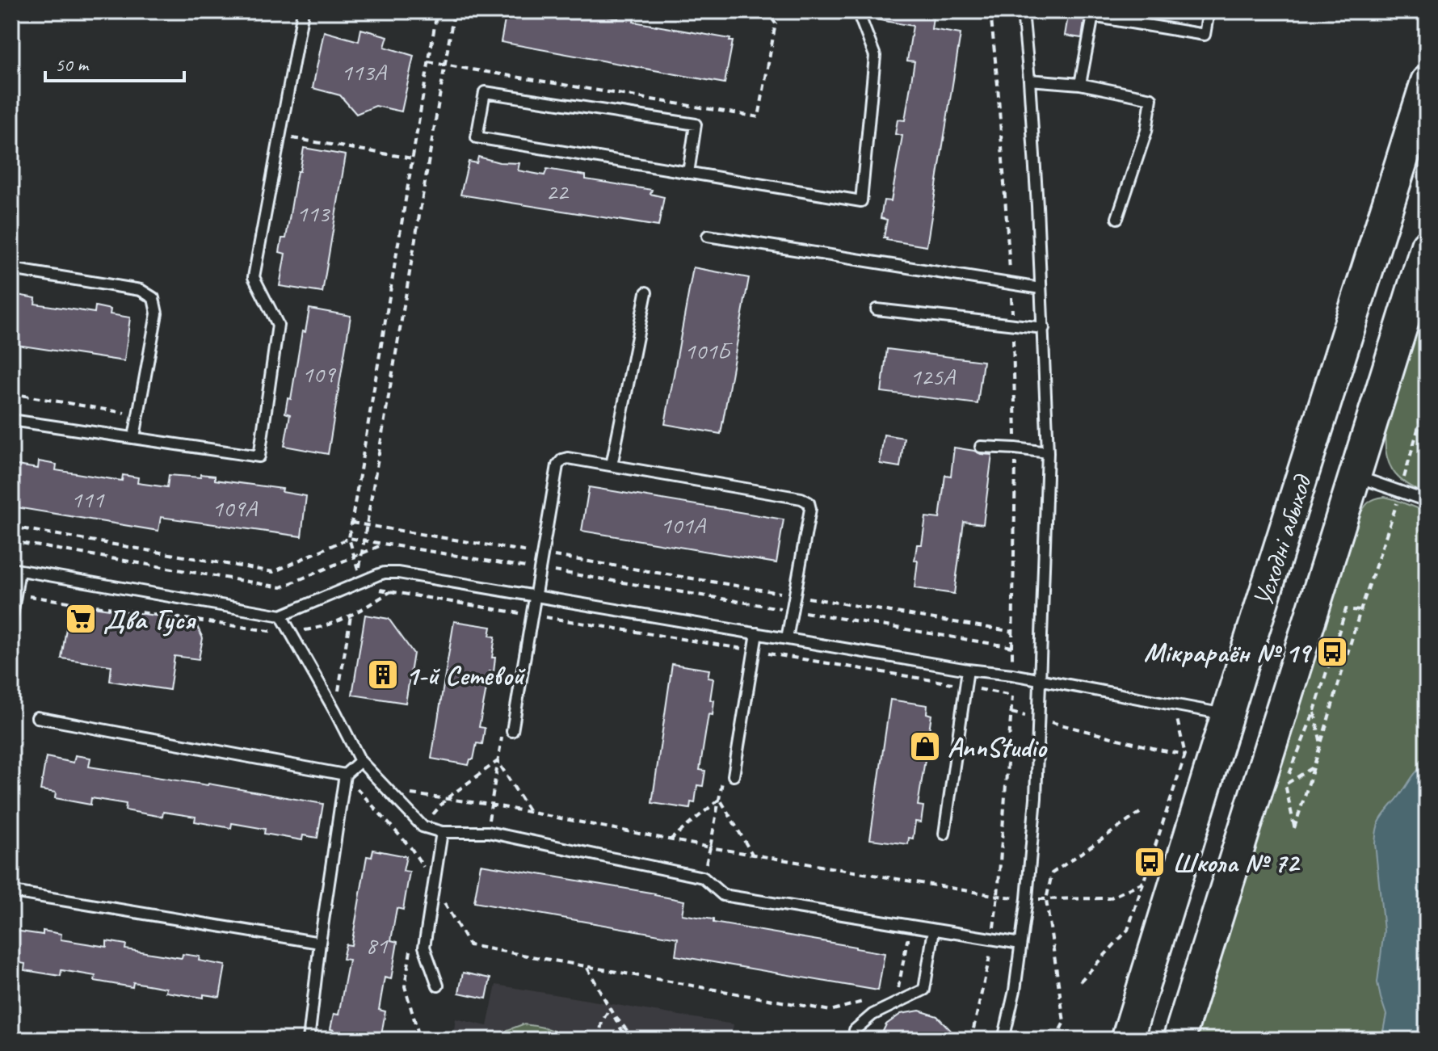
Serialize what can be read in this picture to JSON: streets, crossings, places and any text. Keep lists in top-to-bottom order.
{
  "streets": {
    "main road": ["Усходні абыход"]
  },
  "places": {
    "supermarket": ["Два Гуся"],
    "bus stop": ["Мікрараён № 19", "Школа № 72"],
    "building": ["1-й Сетевой"],
    "shop": ["AnnStudio"]
  },
  "house_numbers": [
    "113А",
    "22",
    "113",
    "101Б",
    "109",
    "125А",
    "111",
    "109А",
    "101А",
    "81"
  ],
  "scale_bar": "50 m"
}
